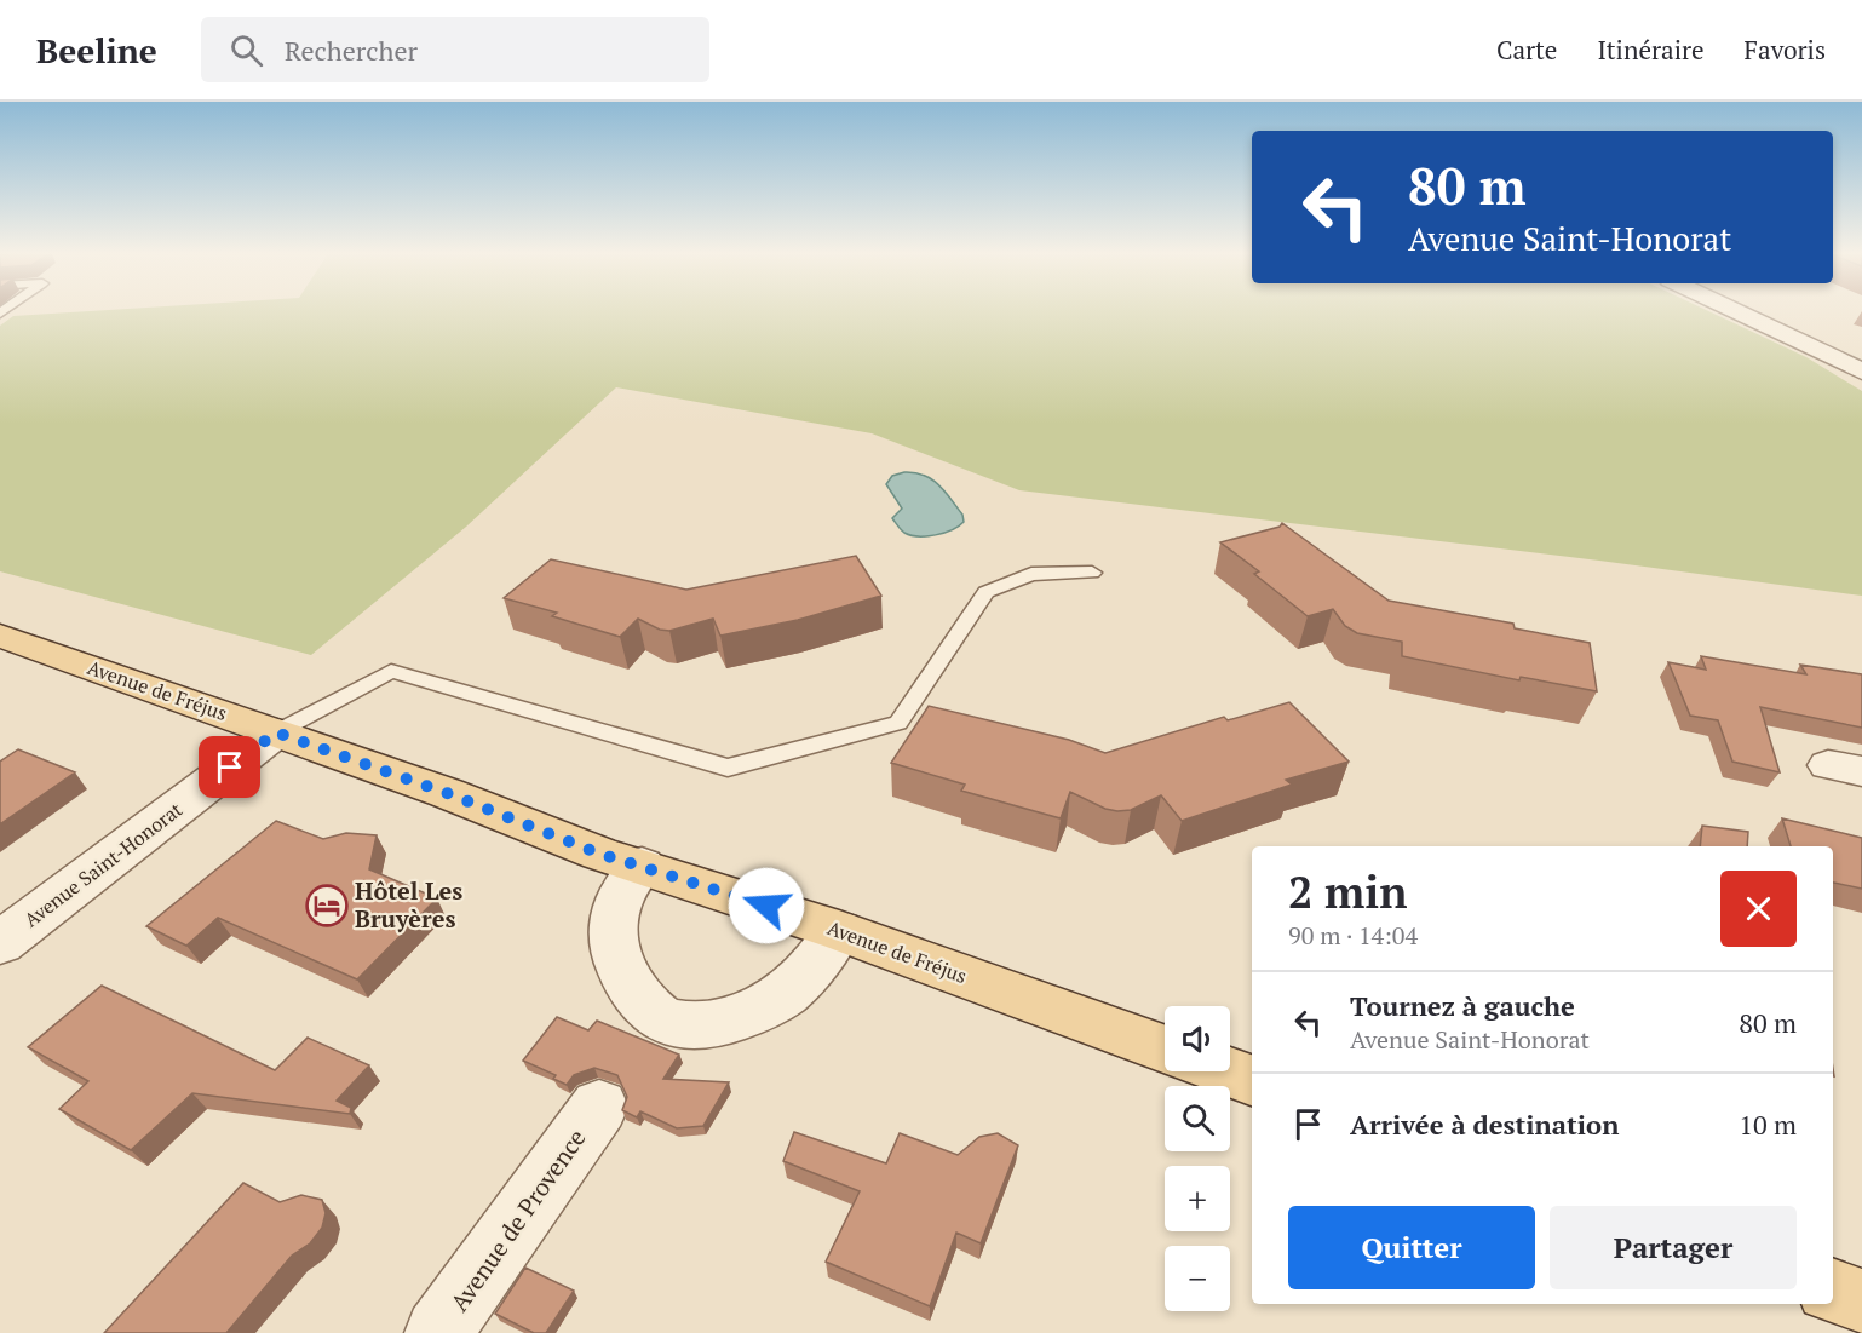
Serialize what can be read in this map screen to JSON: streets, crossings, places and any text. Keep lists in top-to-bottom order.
{
  "streets": {
    "main road": ["Avenue de Fréjus"],
    "street": ["Avenue Saint-Honorat", "Avenue de Provence"]
  },
  "crossings": [
    ["Avenue de Fréjus", "Avenue Saint-Honorat"]
  ],
  "places": {
    "hotel": ["Hôtel Les Bruyères"]
  },
  "page": {
    "header": "Beeline",
    "search": "Rechercher",
    "nav": ["Carte", "Itinéraire", "Favoris"],
    "turn": ["80 m", "Avenue Saint-Honorat"],
    "heading": ["2 min", "90 m · 14:04"],
    "list": [
      {
        "name": "Tournez à gauche",
        "note": "Avenue Saint-Honorat",
        "value": "80 m"
      },
      {
        "name": "Arrivée à destination",
        "value": "10 m"
      }
    ],
    "map_buttons": ["+", "−"],
    "buttons": ["Quitter", "Partager"]
  }
}
